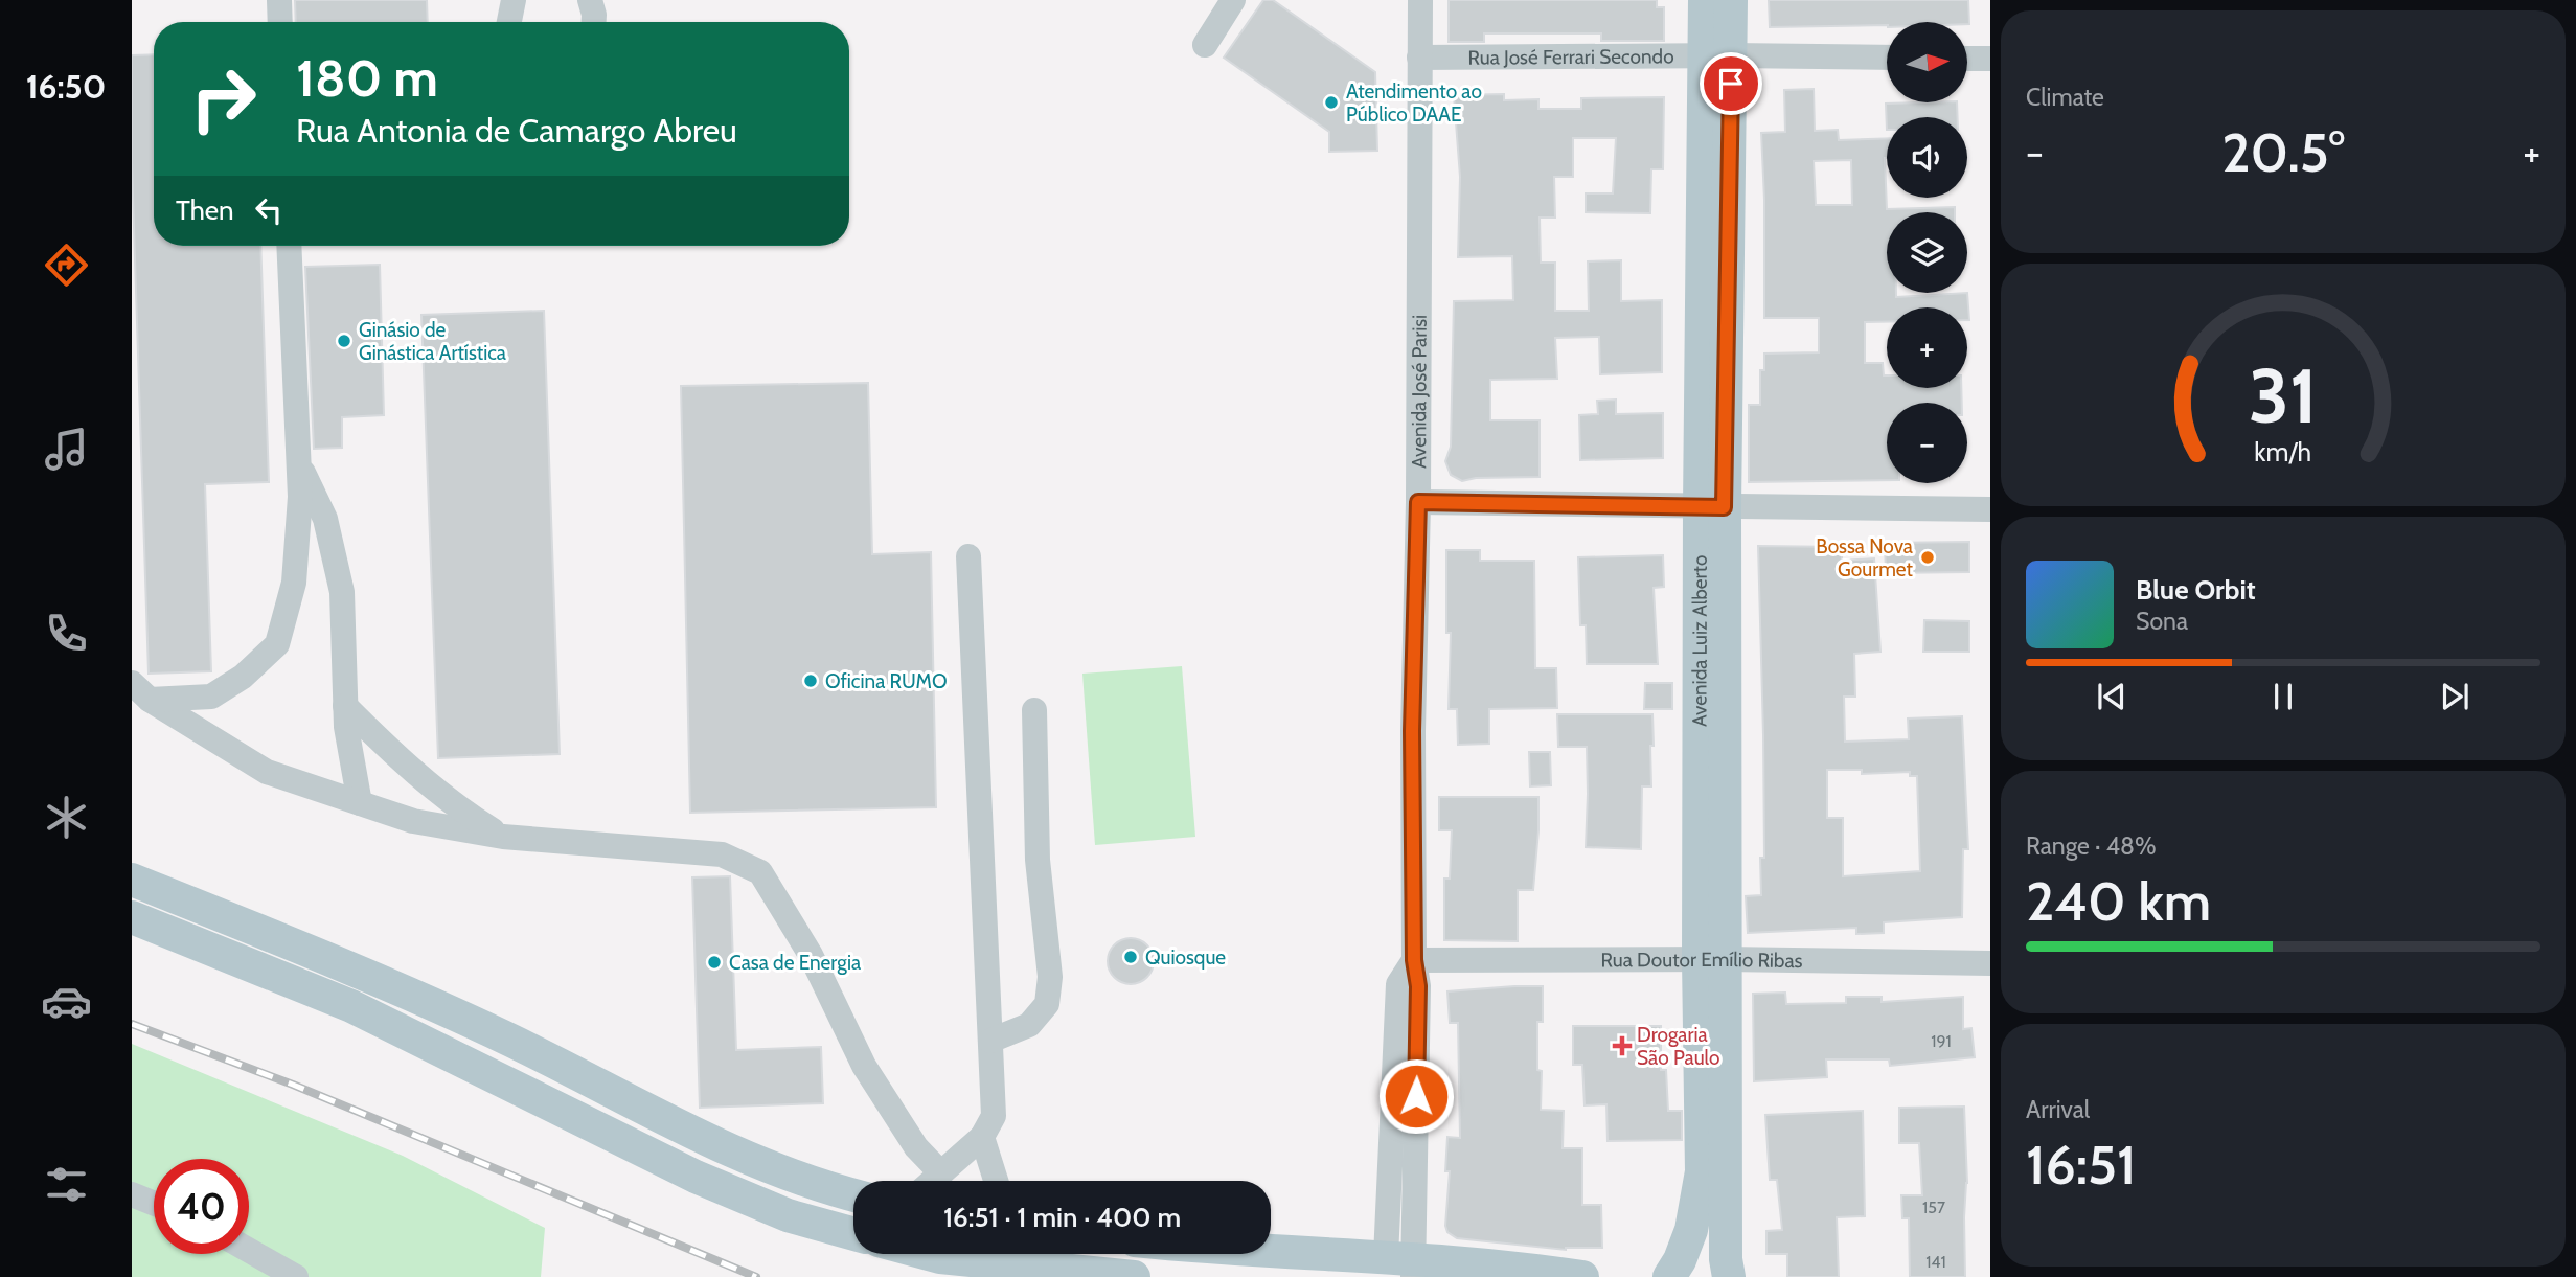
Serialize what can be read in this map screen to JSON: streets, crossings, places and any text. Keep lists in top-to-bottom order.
{
  "streets": {
    "main road": ["Avenida Luiz Alberto"],
    "street": ["Rua José Ferrari Secondo", "Avenida José Parisi", "Rua Doutor Emílio Ribas"]
  },
  "crossings": [
    ["Rua José Ferrari Secondo", "Avenida José Parisi"],
    ["Rua José Ferrari Secondo", "Avenida Luiz Alberto"],
    ["Avenida José Parisi", "Rua Doutor Emílio Ribas"],
    ["Avenida Luiz Alberto", "Rua Doutor Emílio Ribas"]
  ],
  "places": {
    "other": [
      "Atendimento ao Público DAAE",
      "Ginásio de Ginástica Artística",
      "Bossa Nova Gourmet",
      "Oficina RUMO",
      "Quiosque",
      "Casa de Energia"
    ],
    "health": ["Drogaria São Paulo"]
  },
  "house_numbers": ["191", "157", "141"],
  "north": "right",
  "page": {
    "tabs": "16:50",
    "tile": [
      "Climate",
      ["Range · 48%", "240 km"],
      ["Arrival", "16:51"]
    ],
    "map_buttons": ["+", "−"],
    "turn": ["180 m", "Rua Antonia de Camargo Abreu"],
    "heat": ["−", "20.5°", "+"],
    "then": "Then",
    "song": ["Blue Orbit", "Sona"],
    "limit": "40",
    "trip": "16:51 · 1 min · 400 m",
    "gauge": ["31", "km/h"]
  }
}
